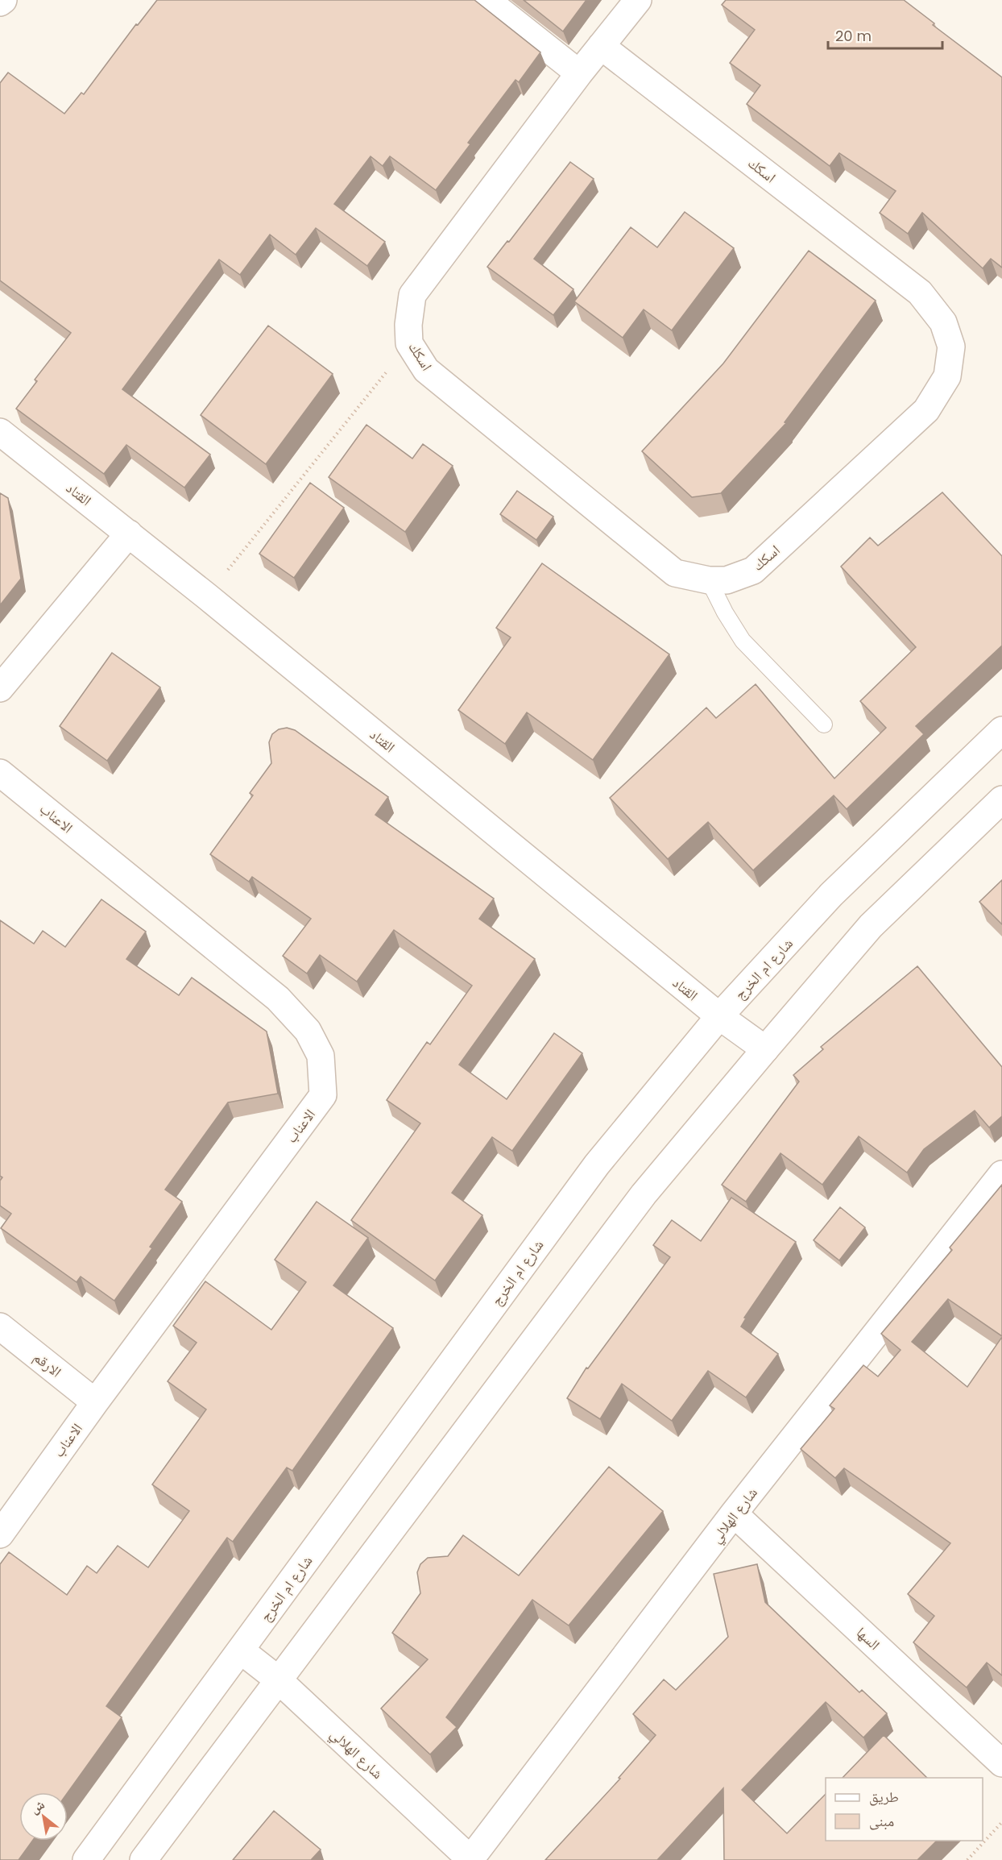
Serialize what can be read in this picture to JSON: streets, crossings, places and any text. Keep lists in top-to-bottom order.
{
  "streets": {
    "street": [
      "اسكك",
      "القتاد",
      "الاعناب",
      "شارع ام الخرج",
      "الارقم",
      "شارع الهلالي",
      "السها"
    ]
  },
  "crossings": [
    ["القتاد", "شارع ام الخرج"],
    ["الاعناب", "الارقم"],
    ["شارع ام الخرج", "شارع الهلالي"],
    ["شارع الهلالي", "السها"]
  ],
  "legend": ["طريق", "مبنى"],
  "scale_bar": "20 m",
  "north": "top left"
}
